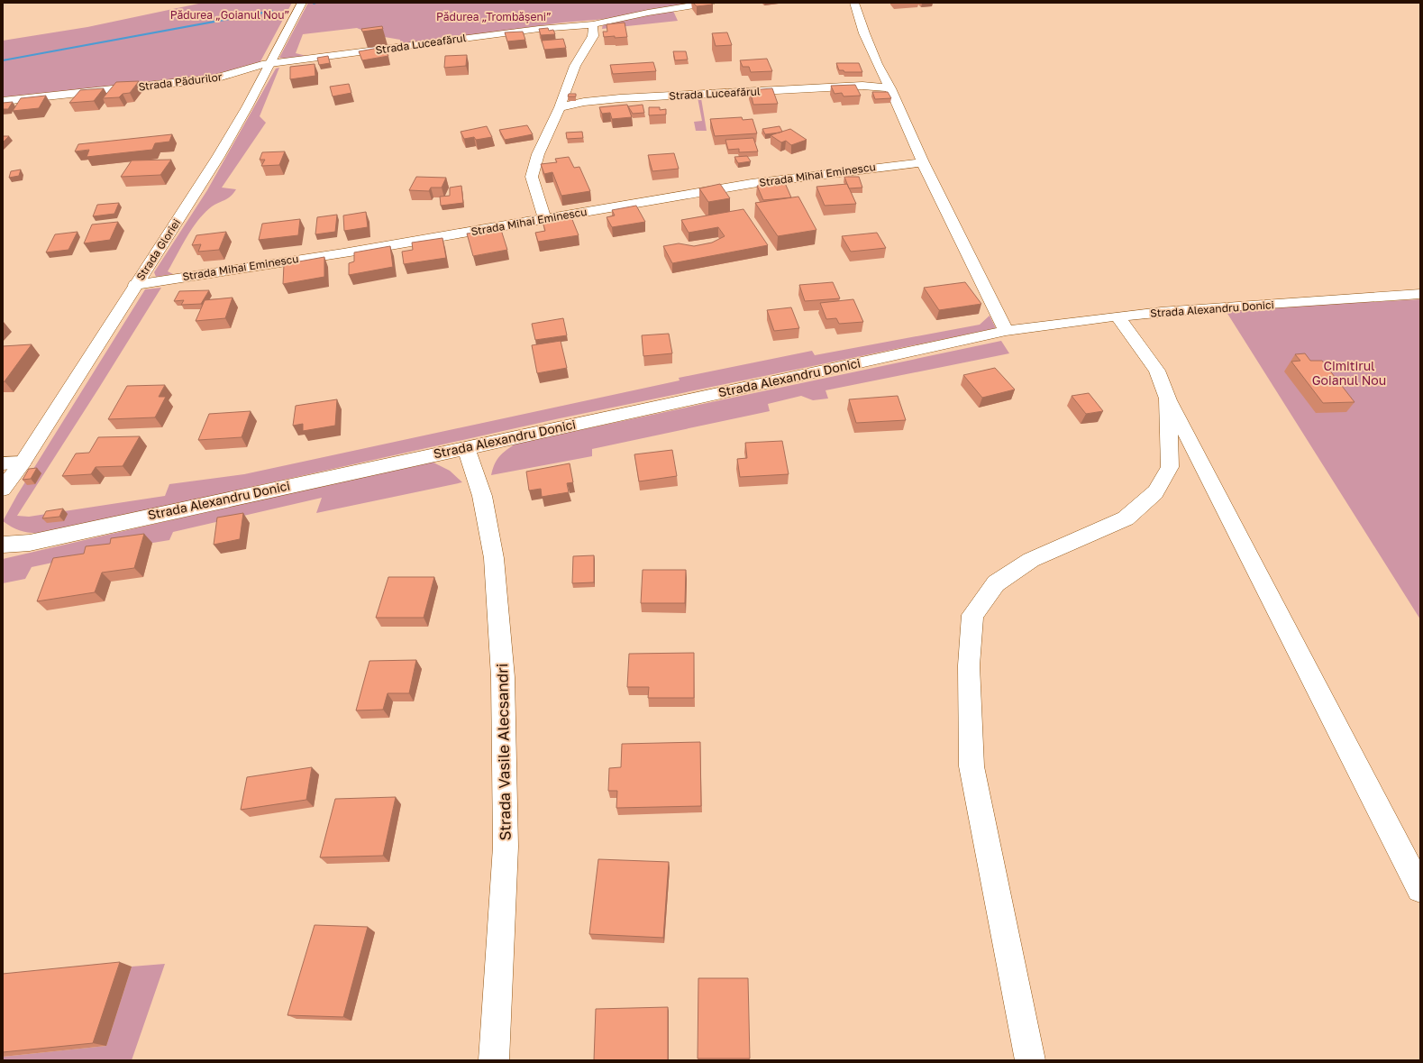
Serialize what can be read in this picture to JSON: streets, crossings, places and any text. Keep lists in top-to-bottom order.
{
  "streets": {
    "street": [
      "Strada Luceafărul",
      "Strada Pădurilor",
      "Strada Mihai Eminescu",
      "Strada Gloriei",
      "Strada Alexandru Donici",
      "Strada Vasile Alecsandri"
    ]
  },
  "crossings": [
    ["Strada Luceafărul", "Strada Pădurilor"],
    ["Strada Luceafărul", "Strada Gloriei"],
    ["Strada Pădurilor", "Strada Gloriei"],
    ["Strada Mihai Eminescu", "Strada Gloriei"],
    ["Strada Alexandru Donici", "Strada Vasile Alecsandri"]
  ],
  "parks": ["Pădurea „Goianul Nou”", "Pădurea „Trombășeni”", "Cimitirul Goianul Nou"]
}
